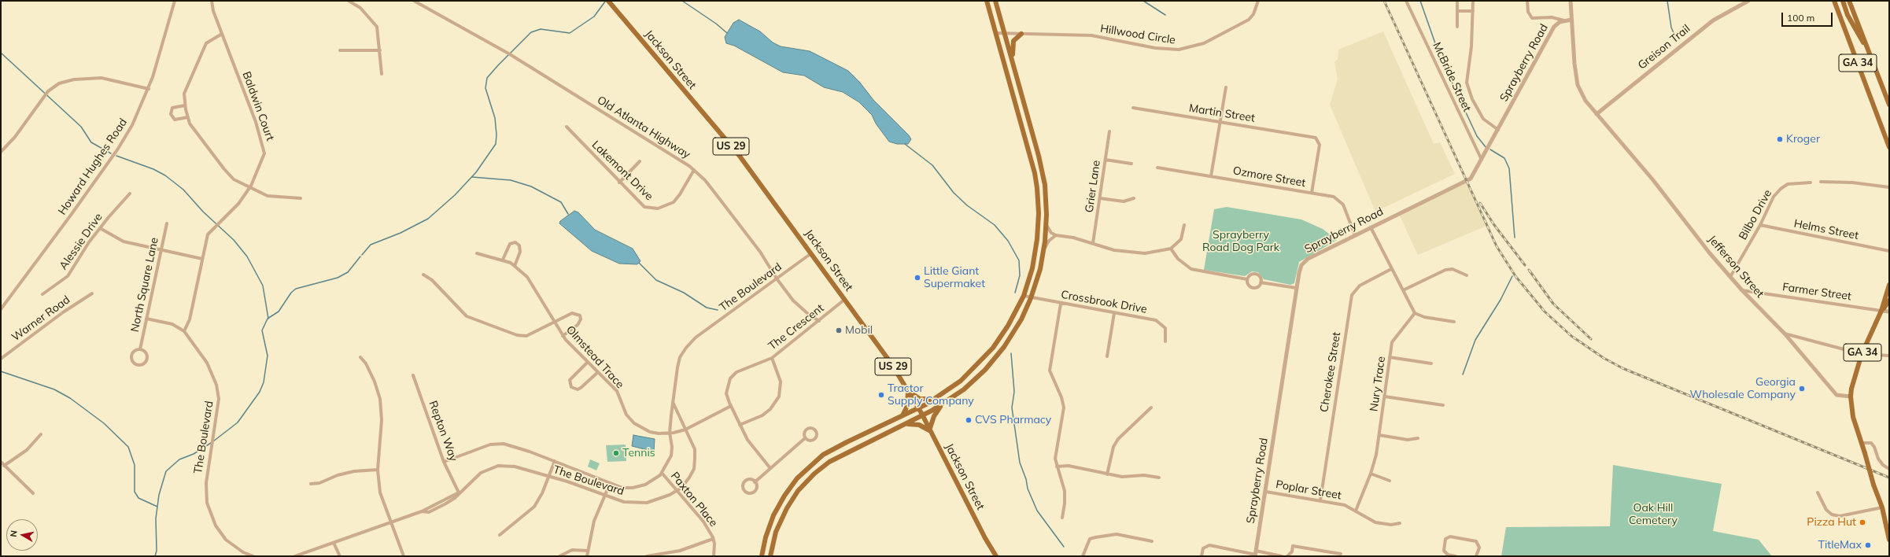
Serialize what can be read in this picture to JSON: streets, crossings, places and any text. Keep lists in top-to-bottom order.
{
  "streets": {
    "main road": ["Jackson Street", "GA 34", "US 29"],
    "street": [
      "Hillwood Circle",
      "Greison Trail",
      "Sprayberry Road",
      "McBride Street",
      "Baldwin Court",
      "Martin Street",
      "Old Atlanta Highway",
      "Howard Hughes Road",
      "Lakemont Drive",
      "Ozmore Street",
      "Grier Lane",
      "Bilbo Drive",
      "Helms Street",
      "Alessie Drive",
      "Jefferson Street",
      "North Square Lane",
      "The Boulevard",
      "Farmer Street",
      "Crossbrook Drive",
      "Warner Road",
      "The Crescent",
      "Olmstead Trace",
      "Cherokee Street",
      "Nury Trace",
      "Repton Way",
      "Poplar Street",
      "Paxton Place"
    ]
  },
  "crossings": [
    ["Greison Trail", "Jefferson Street"],
    ["Jackson Street", "The Boulevard"],
    ["Jackson Street", "The Crescent"],
    ["Sprayberry Road", "McBride Street"],
    ["Sprayberry Road", "Ozmore Street"],
    ["Sprayberry Road", "Jefferson Street"],
    ["Sprayberry Road", "Poplar Street"],
    ["GA 34", "Jefferson Street"],
    ["GA 34", "Farmer Street"],
    ["Baldwin Court", "The Boulevard"],
    ["Martin Street", "Ozmore Street"],
    ["Old Atlanta Highway", "Lakemont Drive"],
    ["Old Atlanta Highway", "The Boulevard"],
    ["Old Atlanta Highway", "The Crescent"],
    ["Bilbo Drive", "Helms Street"],
    ["Bilbo Drive", "Jefferson Street"],
    ["Jefferson Street", "Farmer Street"],
    ["North Square Lane", "The Boulevard"],
    ["The Boulevard", "Olmstead Trace"],
    ["The Boulevard", "Repton Way"],
    ["The Boulevard", "Paxton Place"],
    ["The Crescent", "Olmstead Trace"],
    ["Cherokee Street", "Poplar Street"],
    ["Nury Trace", "Poplar Street"]
  ],
  "parks": ["Sprayberry Road Dog Park", "Oak Hill Cemetery"],
  "places": [
    "Kroger",
    "Little Giant Supermaket",
    "Mobil",
    "Georgia Wholesale Company",
    "Tractor Supply Company",
    "CVS Pharmacy",
    "Tennis",
    "Pizza Hut",
    "TitleMax"
  ],
  "scale_bar": "100 m",
  "north": "left"
}
